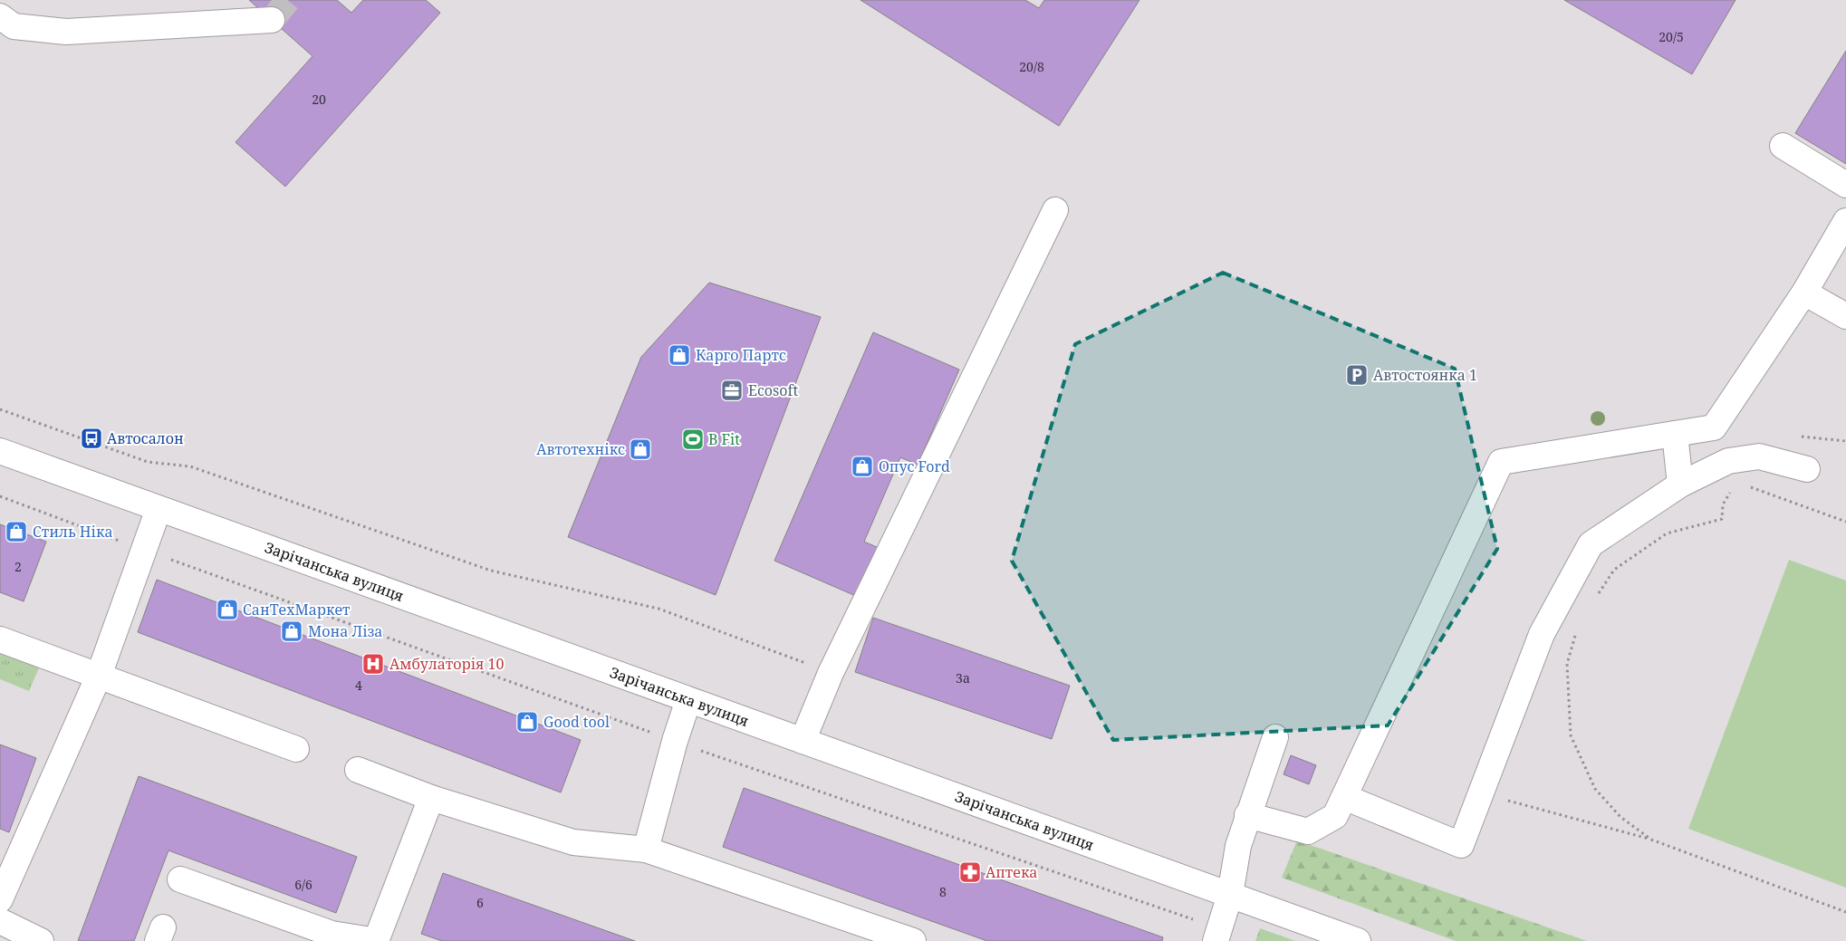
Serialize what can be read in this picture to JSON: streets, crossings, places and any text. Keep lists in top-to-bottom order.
{
  "streets": {
    "street": ["Зарічанська вулиця"]
  },
  "places": {
    "shop": [
      "Карго Партс",
      "Автотехнікс",
      "Опус Ford",
      "Стиль Ніка",
      "СанТехМаркет",
      "Мона Ліза",
      "Good tool"
    ],
    "parking": ["Автостоянка 1"],
    "office": ["Ecosoft"],
    "bus stop": ["Автосалон"],
    "sports": ["B Fit"],
    "hospital": ["Амбулаторія 10"],
    "pharmacy": ["Аптека"]
  },
  "house_numbers": [
    "20/5",
    "20/8",
    "20",
    "2",
    "3а",
    "4",
    "6/6",
    "8",
    "6"
  ]
}
